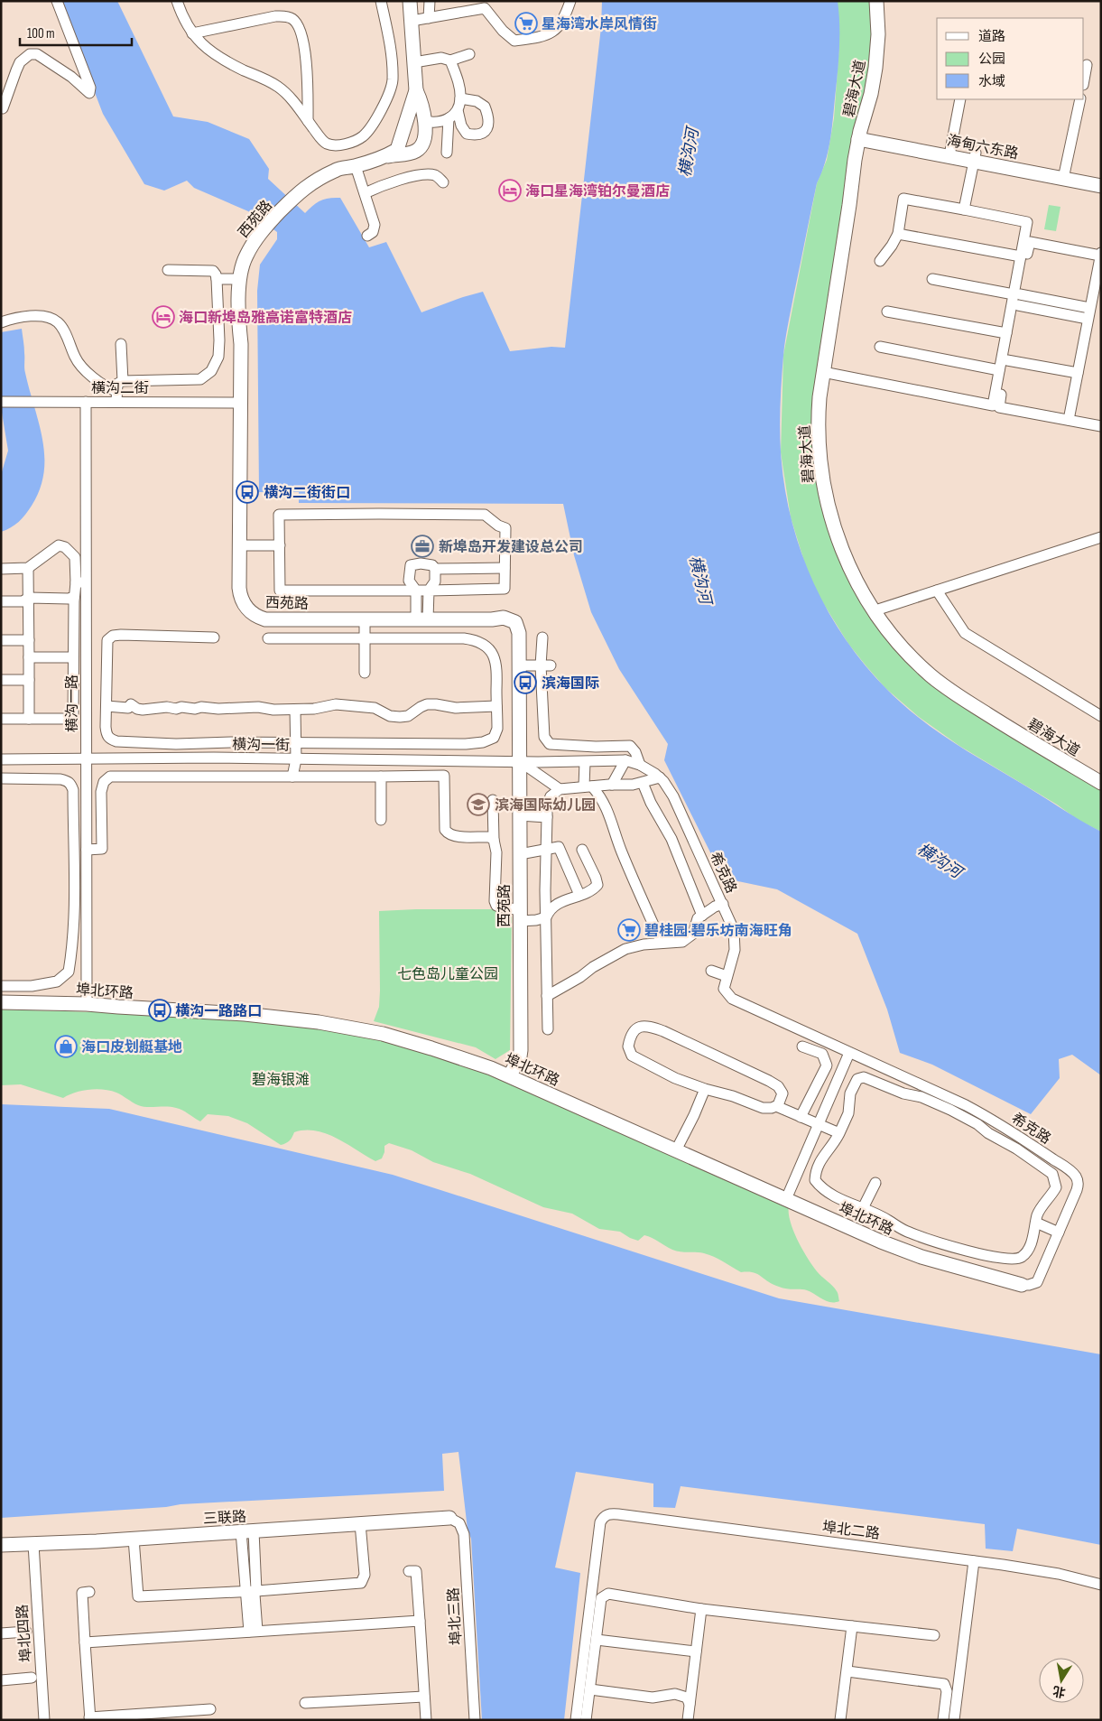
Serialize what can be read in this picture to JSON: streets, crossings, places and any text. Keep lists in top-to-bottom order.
{
  "streets": {
    "main road": [
      "碧海大道",
      "海甸六东路",
      "西苑路",
      "埠北环路",
      "三联路"
    ],
    "street": [
      "横沟二街",
      "横沟一路",
      "横沟一街",
      "希克路",
      "埠北二路",
      "埠北三路",
      "埠北四路"
    ]
  },
  "crossings": [
    ["碧海大道", "海甸六东路"],
    ["西苑路", "横沟二街"],
    ["西苑路", "横沟一街"],
    ["西苑路", "希克路"],
    ["西苑路", "埠北环路"],
    ["横沟二街", "横沟一路"],
    ["横沟一路", "横沟一街"],
    ["横沟一路", "埠北环路"],
    ["横沟一街", "希克路"],
    ["希克路", "埠北环路"],
    ["三联路", "埠北三路"],
    ["三联路", "埠北四路"]
  ],
  "water": ["横沟河"],
  "parks": ["七色岛儿童公园", "碧海银滩"],
  "places": {
    "supermarket": ["星海湾水岸风情街", "碧桂园·碧乐坊南海旺角"],
    "hotel": ["海口星海湾铂尔曼酒店", "海口新埠岛雅高诺富特酒店"],
    "bus stop": ["横沟二街街口", "滨海国际", "横沟一路路口"],
    "office": ["新埠岛开发建设总公司"],
    "school or university": ["滨海国际幼儿园"],
    "shop": ["海口皮划艇基地"]
  },
  "legend": ["道路", "公园", "水域"],
  "scale_bar": "100 m",
  "north": "bottom"
}
